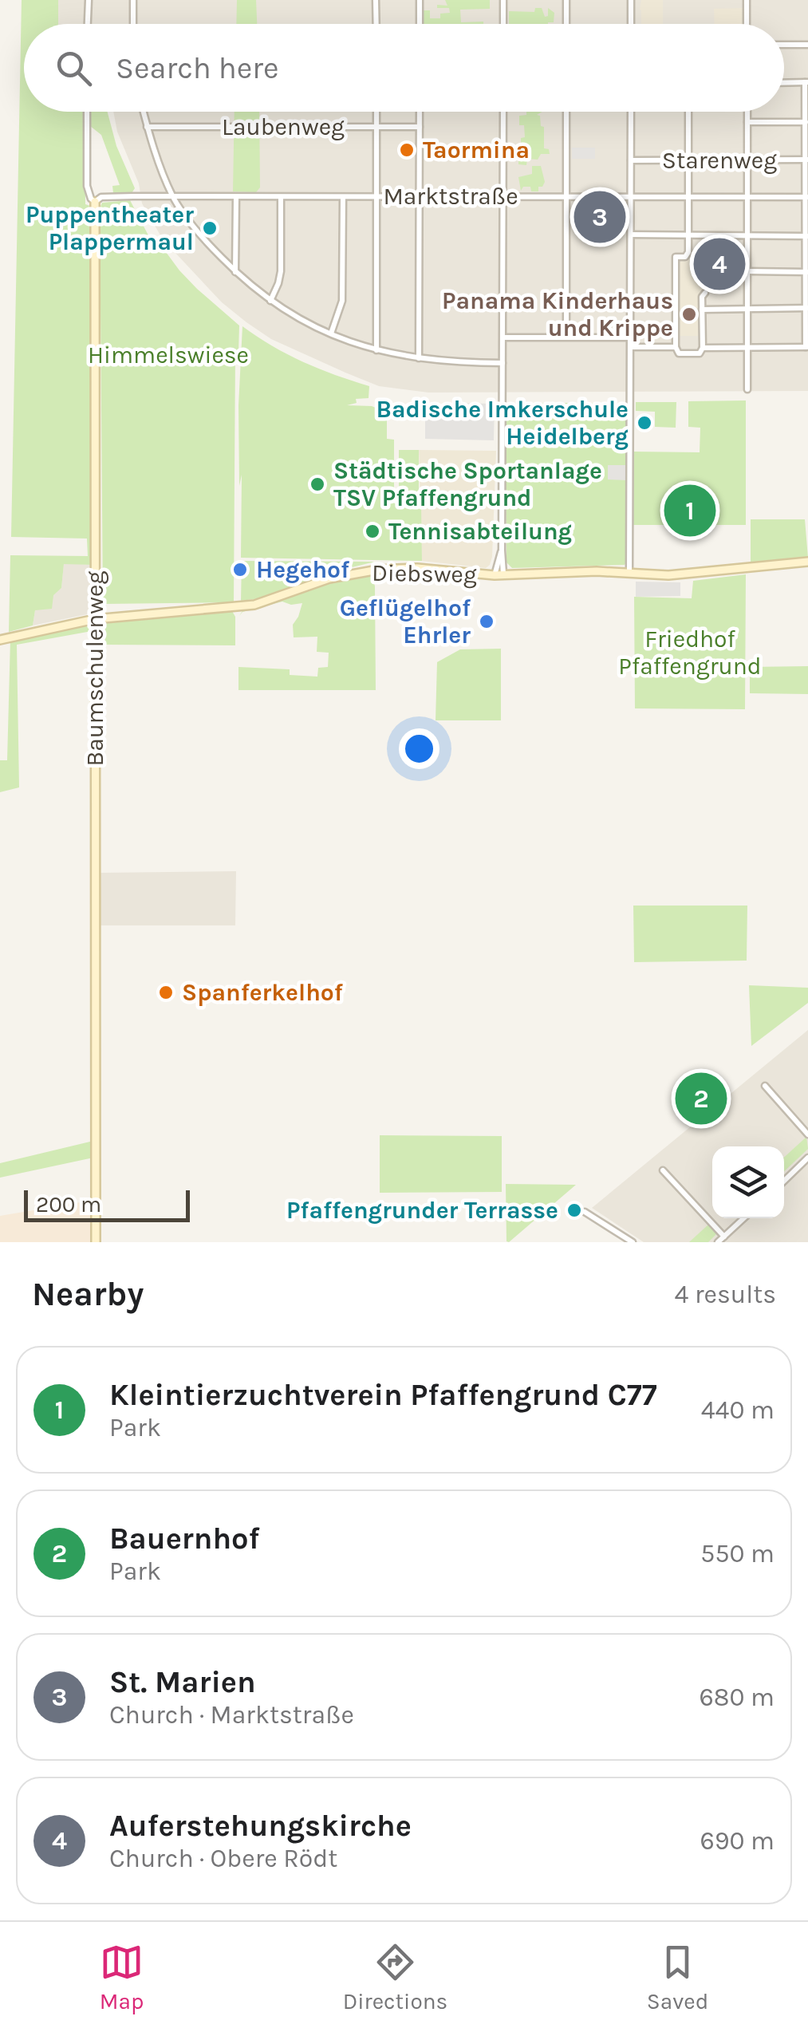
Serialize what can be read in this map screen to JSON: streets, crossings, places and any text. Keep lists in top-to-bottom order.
{
  "streets": {
    "street": [
      "Laubenweg",
      "Starenweg",
      "Marktstraße",
      "Diebsweg",
      "Baumschulenweg"
    ]
  },
  "crossings": [
    ["Marktstraße", "Baumschulenweg"],
    ["Diebsweg", "Baumschulenweg"]
  ],
  "parks": ["Himmelswiese", "Friedhof Pfaffengrund"],
  "places": [
    "Taormina",
    "Puppentheater Plappermaul",
    "Panama Kinderhaus und Krippe",
    "Badische Imkerschule Heidelberg",
    "Städtische Sportanlage TSV Pfaffengrund",
    "Tennisabteilung",
    "Hegehof",
    "Geflügelhof Ehrler",
    "Spanferkelhof",
    "Pfaffengrunder Terrasse"
  ],
  "scale_bar": "200 m",
  "page": {
    "search": "Search here",
    "pins": [
      "3",
      "4",
      "1",
      "2"
    ],
    "scale": "200 m",
    "heading": ["Nearby", "4 results"],
    "list": [
      {
        "mark": "1",
        "name": "Kleintierzuchtverein Pfaffengrund C77",
        "note": "Park",
        "value": "440 m"
      },
      {
        "mark": "2",
        "name": "Bauernhof",
        "note": "Park",
        "value": "550 m"
      },
      {
        "mark": "3",
        "name": "St. Marien",
        "note": "Church · Marktstraße",
        "value": "680 m"
      },
      {
        "mark": "4",
        "name": "Auferstehungskirche",
        "note": "Church · Obere Rödt",
        "value": "690 m"
      }
    ],
    "nav": ["Map", "Directions", "Saved"]
  }
}
